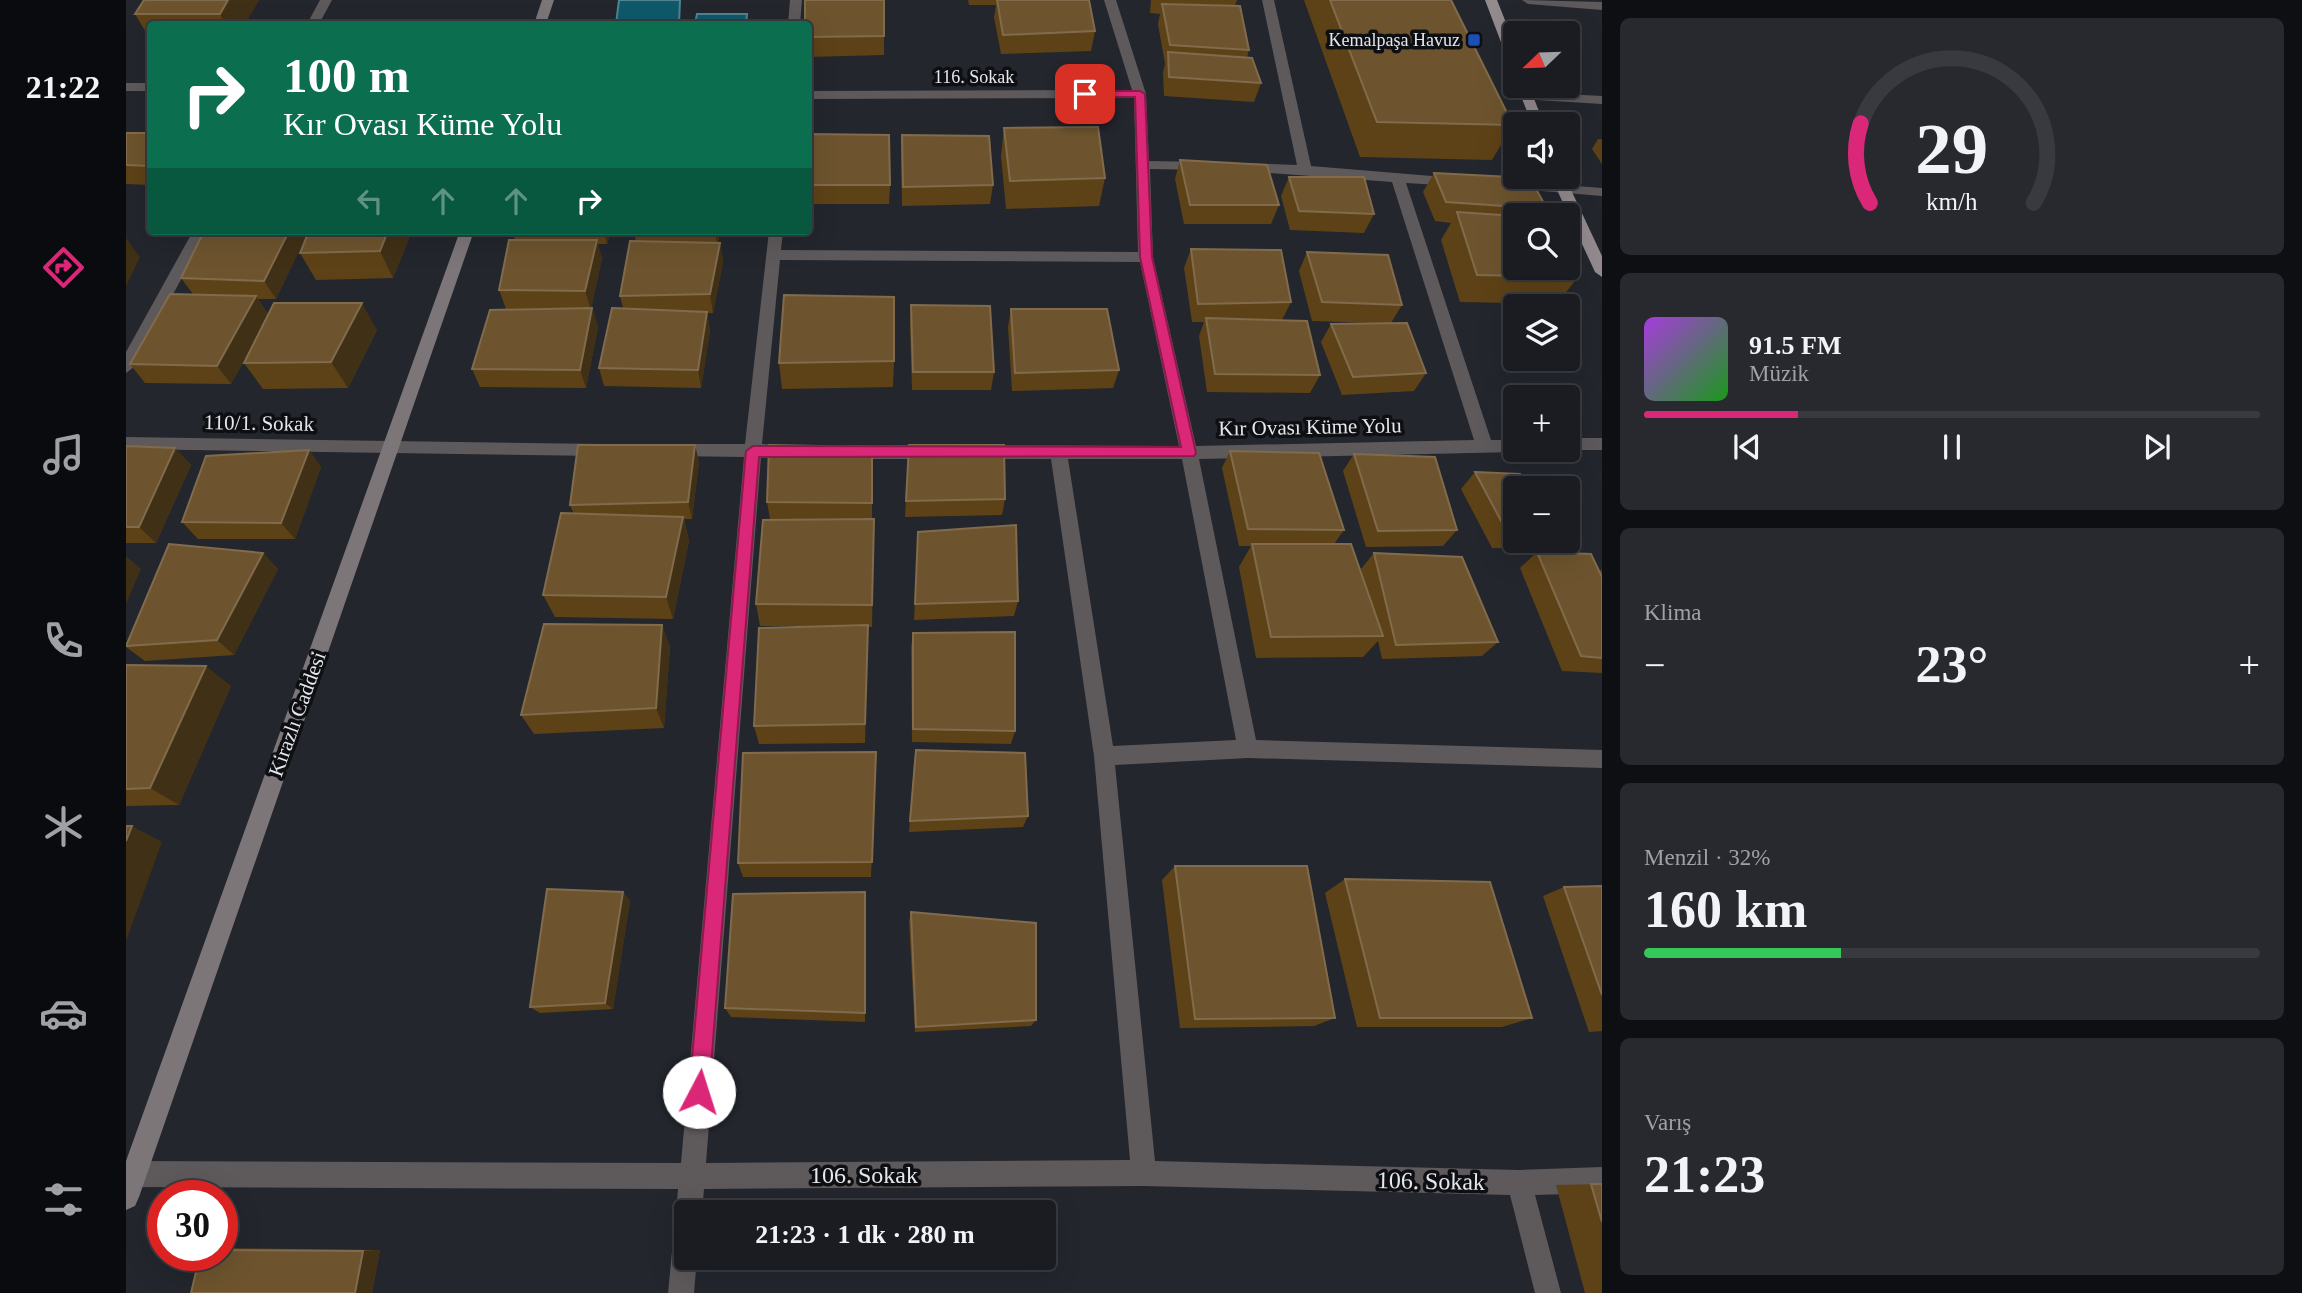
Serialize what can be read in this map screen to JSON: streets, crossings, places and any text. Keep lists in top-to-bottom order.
{
  "streets": {
    "main road": ["Kirazlı Caddesi"],
    "street": [
      "116. Sokak",
      "110/1. Sokak",
      "Kır Ovası Küme Yolu",
      "106. Sokak"
    ]
  },
  "crossings": [
    ["110/1. Sokak", "Kirazlı Caddesi"],
    ["Kirazlı Caddesi", "106. Sokak"]
  ],
  "places": {
    "transit": ["Kemalpaşa Havuz"]
  },
  "north": "bottom left",
  "page": {
    "tabs": "21:22",
    "map_buttons": ["+", "−"],
    "turn": ["100 m", "Kır Ovası Küme Yolu"],
    "song": ["91.5 FM", "Müzik"],
    "tile": [
      "Klima",
      ["Menzil · 32%", "160 km"],
      ["Varış", "21:23"]
    ],
    "heat": ["−", "23°", "+"],
    "limit": "30",
    "trip": "21:23 · 1 dk · 280 m",
    "gauge": ["29", "km/h"]
  }
}
